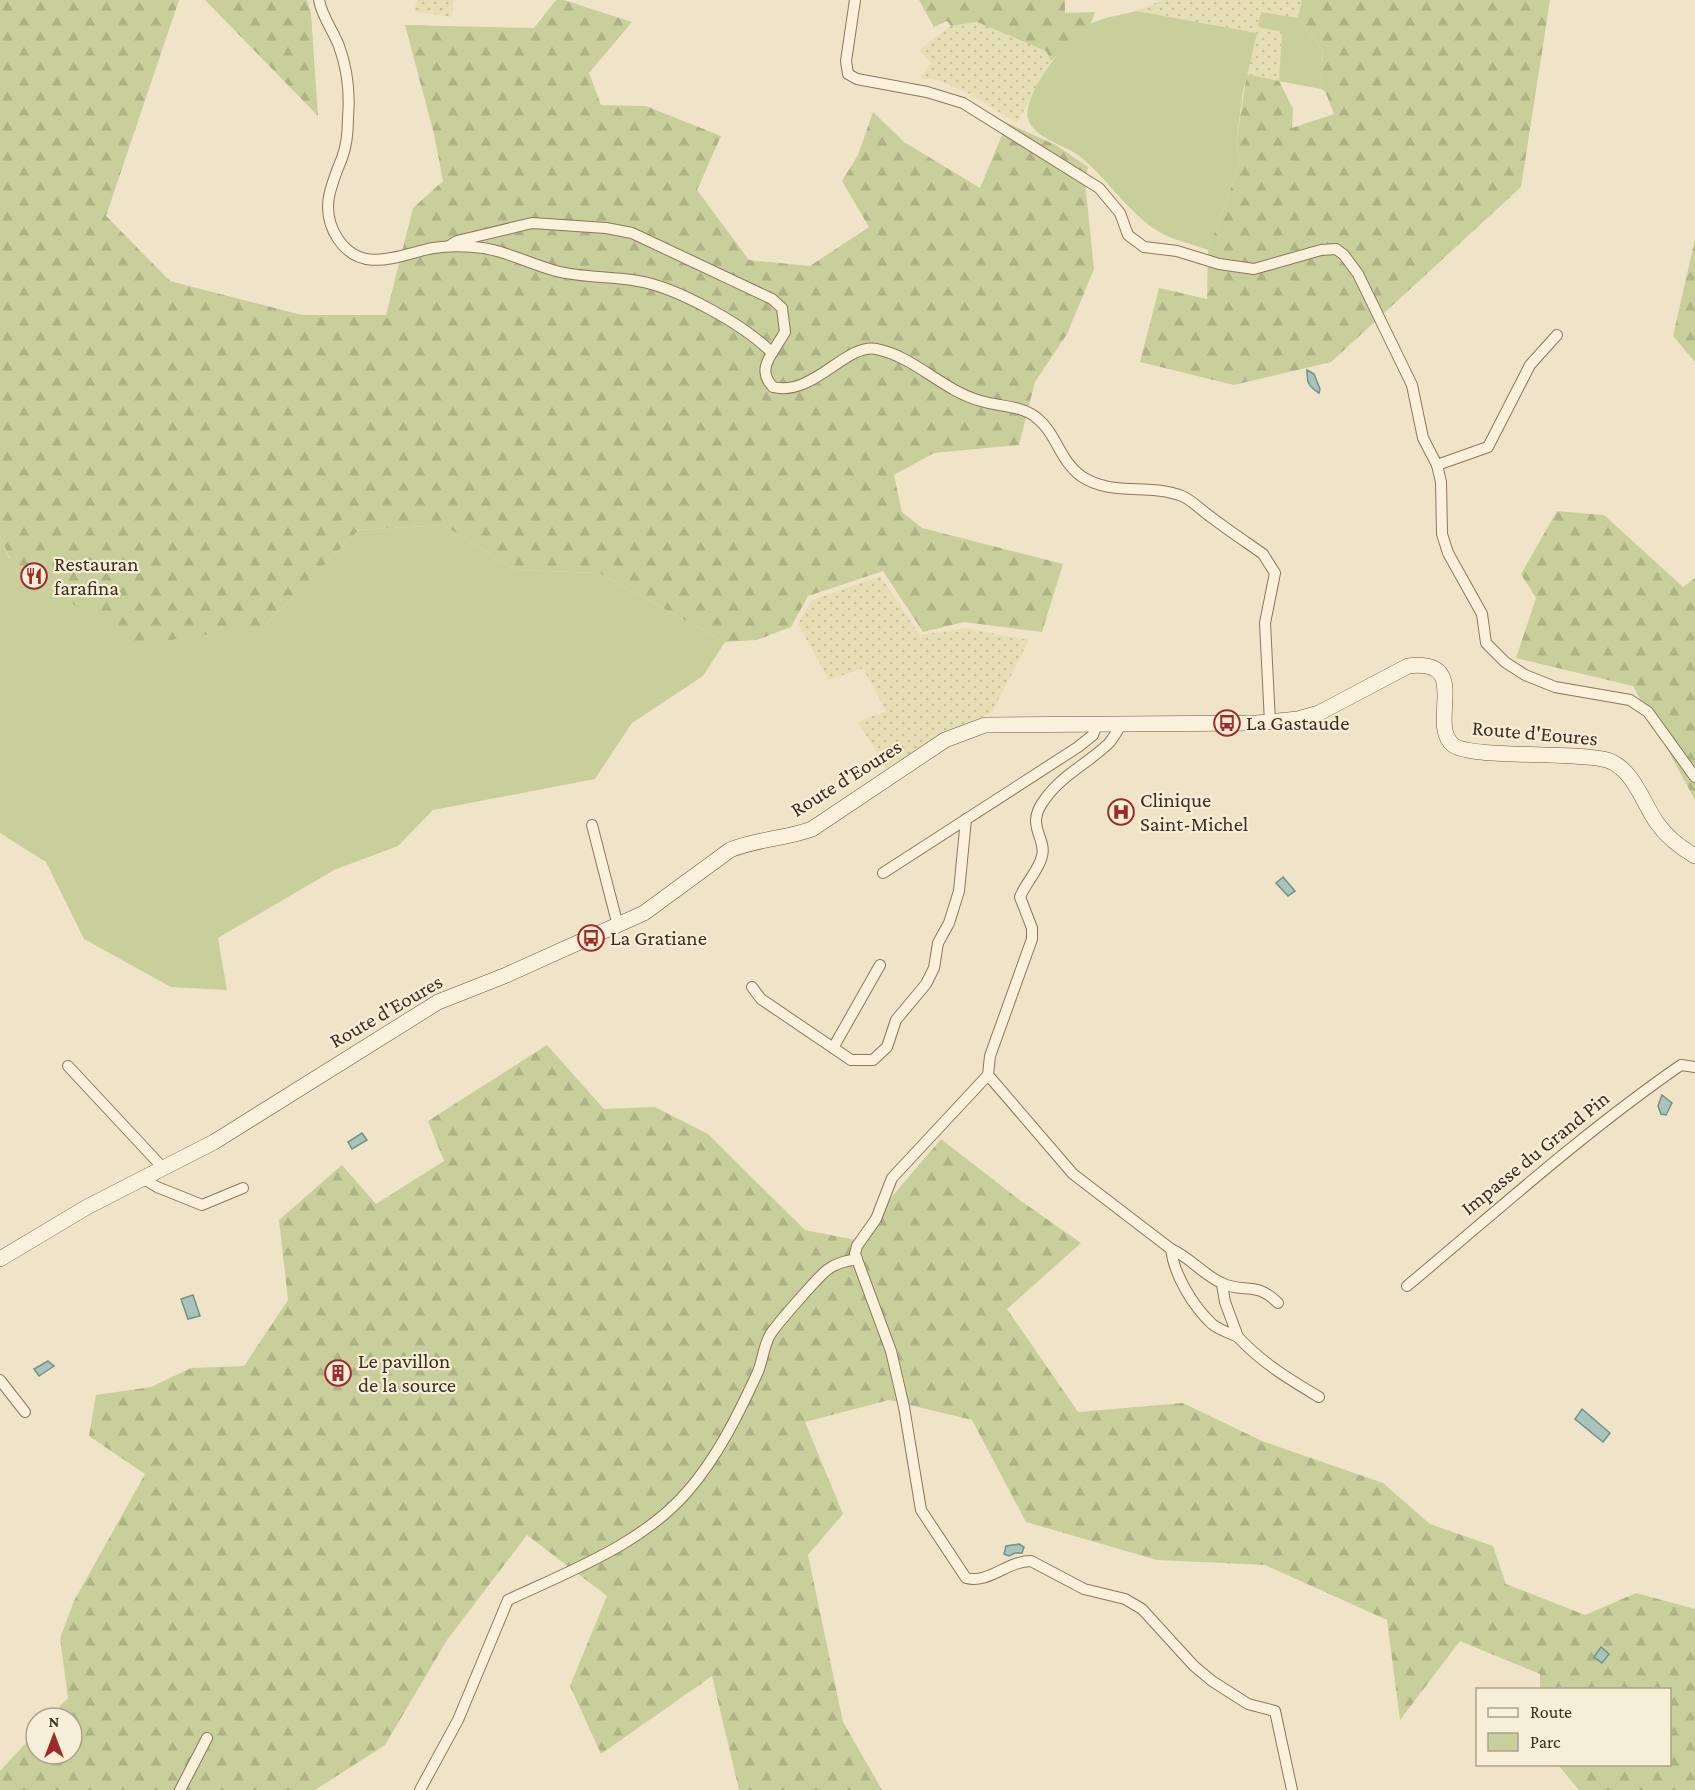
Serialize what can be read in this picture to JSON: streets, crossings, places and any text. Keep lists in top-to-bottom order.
{
  "streets": {
    "street": ["Route d'Eoures", "Impasse du Grand Pin"]
  },
  "places": {
    "restaurant": ["Restauran farafina"],
    "bus stop": ["La Gastaude", "La Gratiane"],
    "hospital": ["Clinique Saint-Michel"],
    "building": ["Le pavillon de la source"]
  },
  "legend": ["Route", "Parc"],
  "north": "top"
}
